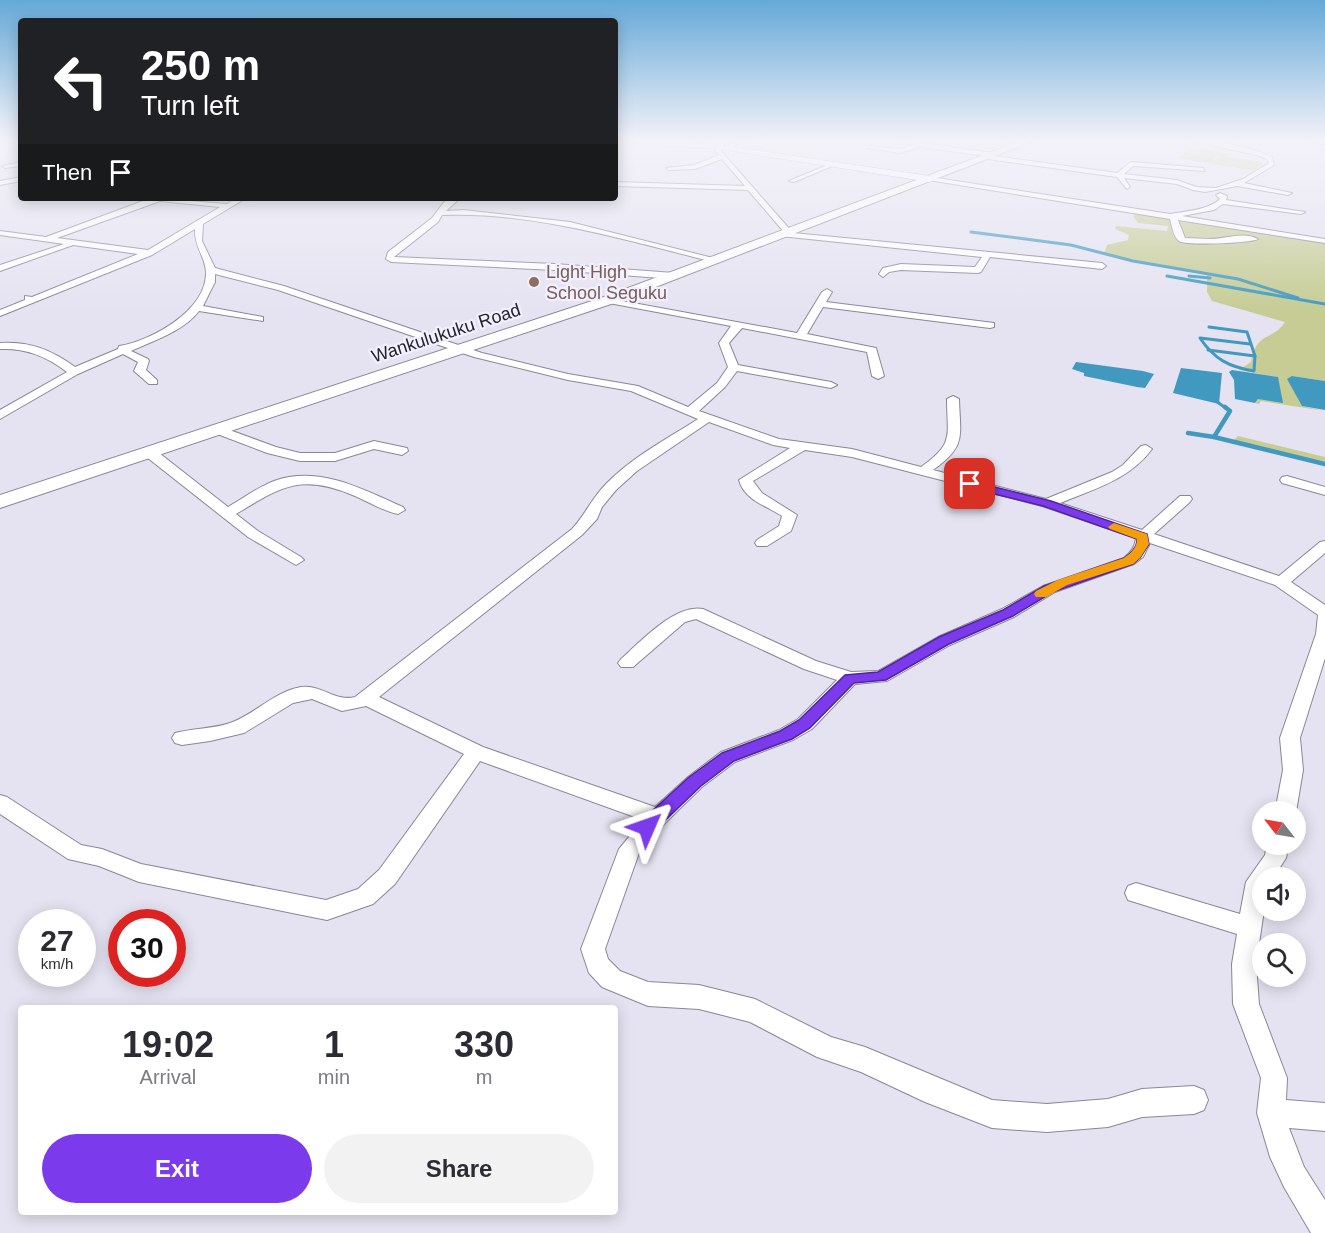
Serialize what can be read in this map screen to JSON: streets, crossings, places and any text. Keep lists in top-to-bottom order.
{
  "streets": {
    "main road": ["Wankulukuku Road"]
  },
  "places": ["Light High School Seguku"],
  "north": "top left",
  "page": {
    "turn": ["250 m", "Turn left"],
    "then": "Then",
    "speed": "27 km/h",
    "limit": "30",
    "eta": [
      "19:02",
      "Arrival",
      "1",
      "min",
      "330",
      "m"
    ],
    "buttons": ["Exit", "Share"]
  }
}
